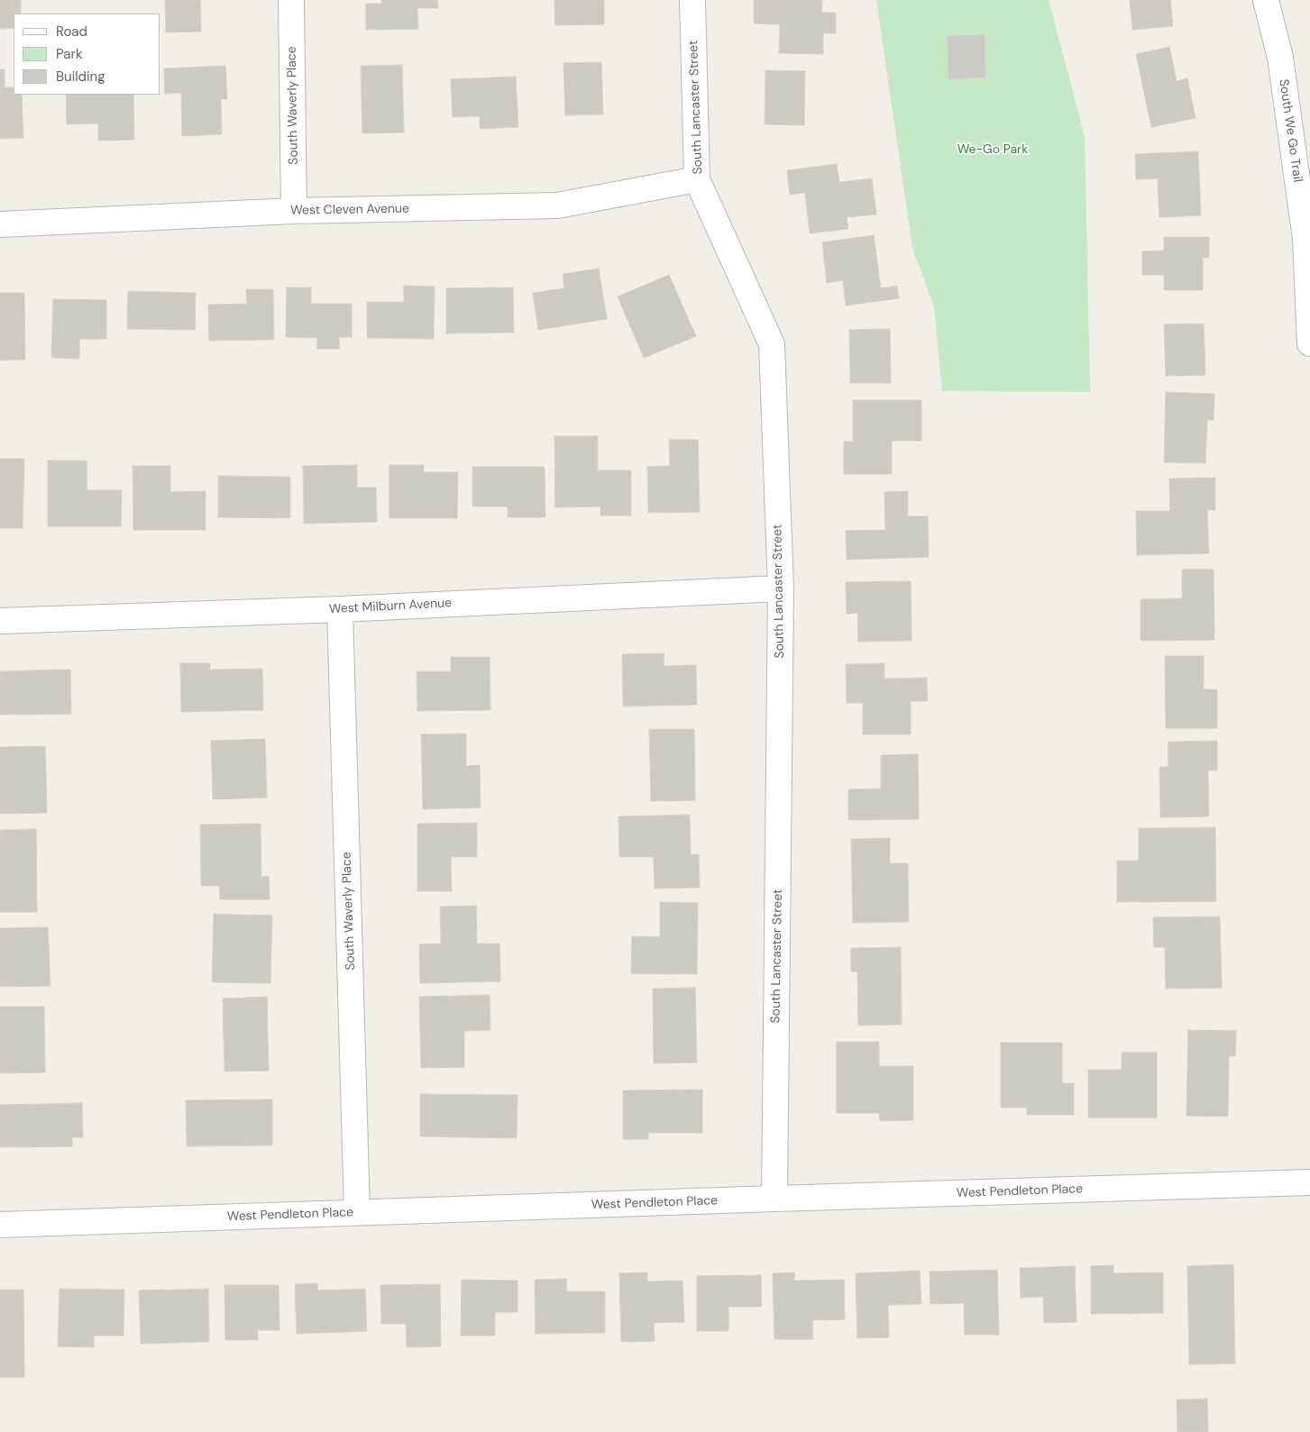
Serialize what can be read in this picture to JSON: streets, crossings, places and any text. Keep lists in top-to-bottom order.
{
  "streets": {
    "street": [
      "South Waverly Place",
      "South Lancaster Street",
      "South We Go Trail",
      "West Cleven Avenue",
      "West Milburn Avenue",
      "West Pendleton Place"
    ]
  },
  "crossings": [
    ["South Waverly Place", "West Cleven Avenue"],
    ["South Waverly Place", "West Milburn Avenue"],
    ["South Waverly Place", "West Pendleton Place"],
    ["South Lancaster Street", "West Cleven Avenue"],
    ["South Lancaster Street", "West Milburn Avenue"],
    ["South Lancaster Street", "West Pendleton Place"]
  ],
  "parks": ["We-Go Park"],
  "legend": ["Road", "Park", "Building"]
}
